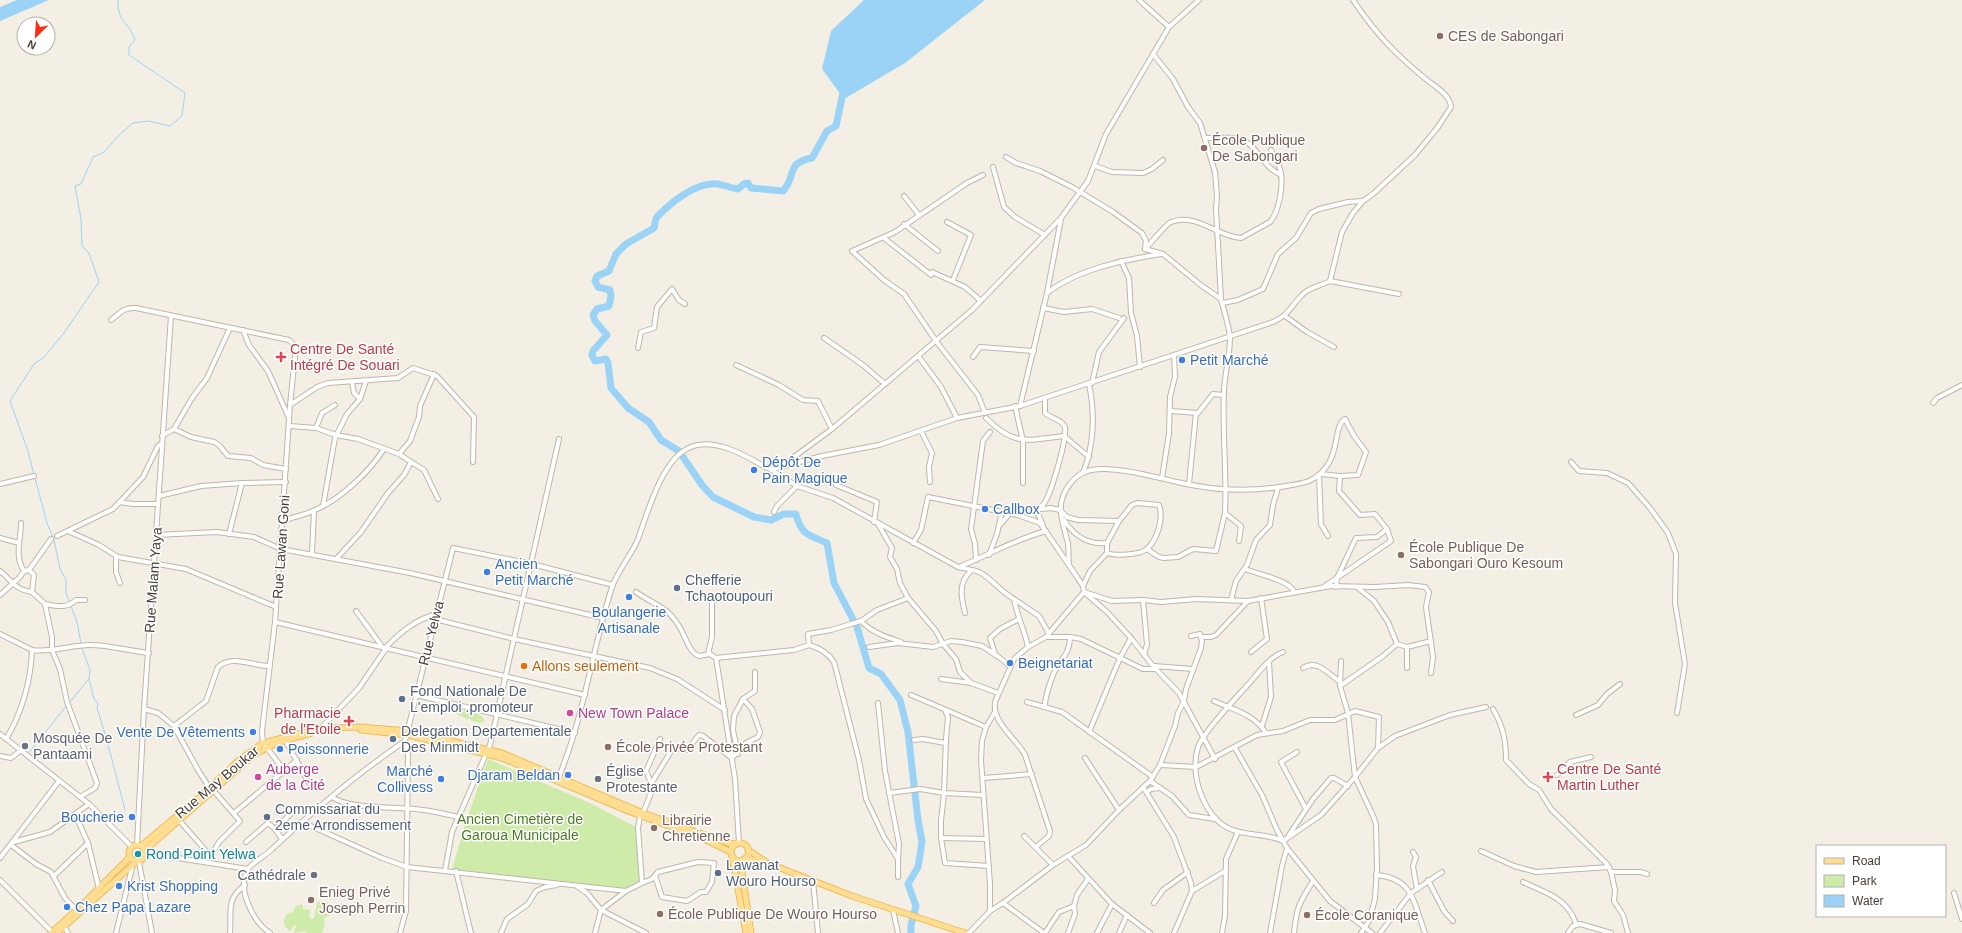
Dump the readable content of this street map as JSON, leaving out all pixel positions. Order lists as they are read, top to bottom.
{
  "streets": {
    "main road": ["Rue May Boukar"],
    "street": ["Rue Lawan Goni", "Rue Malam Yaya", "Rue Yelwa"]
  },
  "crossings": [
    ["Rue Lawan Goni", "Rue May Boukar"],
    ["Rue Malam Yaya", "Rue May Boukar"],
    ["Rue Yelwa", "Rue May Boukar"]
  ],
  "parks": ["Ancien Cimetière de Garoua Municipale"],
  "places": {
    "other": [
      "CES de Sabongari",
      "École Publique De Sabongari",
      "Petit Marché",
      "Dépôt De Pain Magique",
      "Callbox",
      "École Publique De Sabongari Ouro Kesoum",
      "Ancien Petit Marché",
      "Chefferie Tchaotoupouri",
      "Boulangerie Artisanale",
      "Beignetariat",
      "Allons seulement",
      "Fond Nationale De L'emploi .promoteur",
      "New Town Palace",
      "Vente De Vêtements",
      "Delegation Departementale Des Minmidt",
      "Mosquée De Pantaami",
      "École Privée Protestant",
      "Poissonnerie",
      "Djaram Beldan",
      "Auberge de la Cité",
      "Marché Collivess",
      "Église Protestante",
      "Boucherie",
      "Commissariat du 2eme Arrondissement",
      "Librairie Chretienne",
      "Rond Point Yelwa",
      "Lawanat Wouro Hourso",
      "Cathédrale",
      "Krist Shopping",
      "Enieg Privé Joseph Perrin",
      "Chez Papa Lazare",
      "École Publique De Wouro Hourso",
      "École Coranique"
    ],
    "health": ["Centre De Santé Intégré De Souari", "Pharmacie de l'Etoile", "Centre De Santé Martin Luther"]
  },
  "legend": ["Road", "Park", "Water"],
  "north": "bottom left"
}
